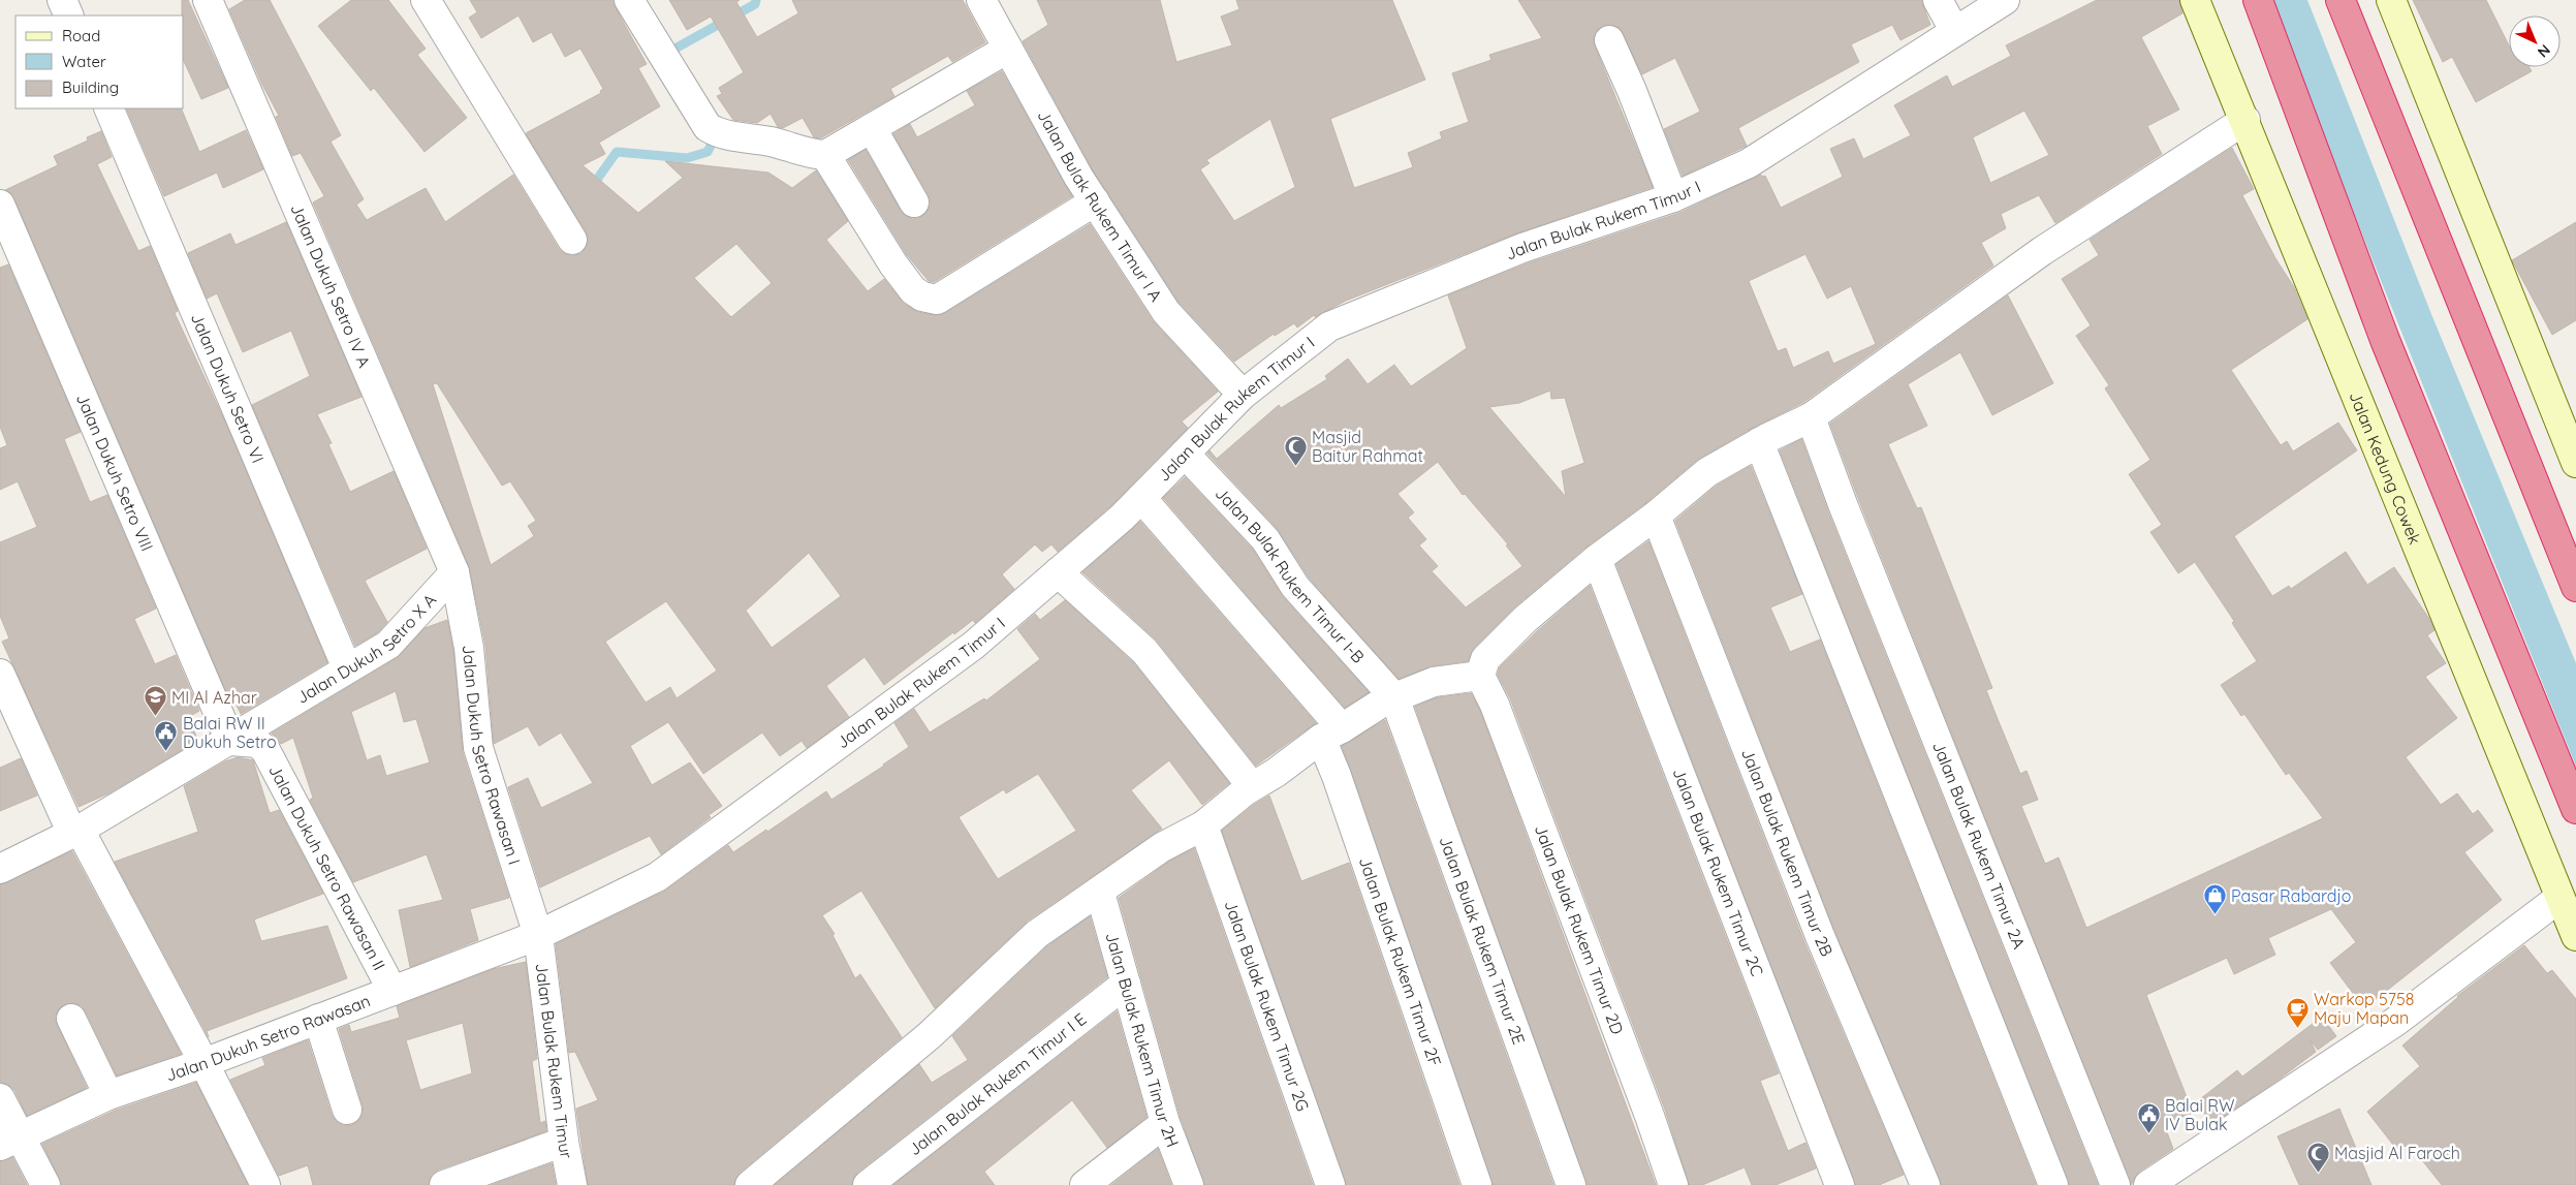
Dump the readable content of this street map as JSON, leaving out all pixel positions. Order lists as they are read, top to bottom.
{
  "streets": {
    "main road": ["Jalan Kedung Cowek"],
    "street": [
      "Jalan Bulak Rukem Timur I A",
      "Jalan Bulak Rukem Timur I",
      "Jalan Dukuh Setro IV A",
      "Jalan Dukuh Setro VI",
      "Jalan Dukuh Setro VIII",
      "Jalan Bulak Rukem Timur I-B",
      "Jalan Dukuh Setro X A",
      "Jalan Dukuh Setro Rawasan I",
      "Jalan Bulak Rukem Timur 2A",
      "Jalan Bulak Rukem Timur 2B",
      "Jalan Dukuh Setro Rawasan II",
      "Jalan Bulak Rukem Timur 2C",
      "Jalan Bulak Rukem Timur 2D",
      "Jalan Bulak Rukem Timur 2E",
      "Jalan Bulak Rukem Timur 2F",
      "Jalan Bulak Rukem Timur 2G",
      "Jalan Dukuh Setro Rawasan",
      "Jalan Bulak Rukem Timur 2H",
      "Jalan Bulak Rukem Timur",
      "Jalan Bulak Rukem Timur I E"
    ]
  },
  "crossings": [
    ["Jalan Bulak Rukem Timur I A", "Jalan Bulak Rukem Timur I"],
    ["Jalan Bulak Rukem Timur I", "Jalan Bulak Rukem Timur I-B"],
    ["Jalan Bulak Rukem Timur I", "Jalan Dukuh Setro Rawasan I"],
    ["Jalan Bulak Rukem Timur I", "Jalan Bulak Rukem Timur 2F"],
    ["Jalan Bulak Rukem Timur I", "Jalan Dukuh Setro Rawasan"],
    ["Jalan Bulak Rukem Timur I", "Jalan Bulak Rukem Timur"],
    ["Jalan Dukuh Setro IV A", "Jalan Dukuh Setro X A"],
    ["Jalan Dukuh Setro IV A", "Jalan Dukuh Setro Rawasan I"],
    ["Jalan Dukuh Setro VI", "Jalan Dukuh Setro X A"],
    ["Jalan Dukuh Setro VIII", "Jalan Dukuh Setro X A"],
    ["Jalan Dukuh Setro VIII", "Jalan Dukuh Setro Rawasan II"],
    ["Jalan Bulak Rukem Timur I-B", "Jalan Bulak Rukem Timur 2E"],
    ["Jalan Dukuh Setro X A", "Jalan Dukuh Setro Rawasan I"],
    ["Jalan Dukuh Setro X A", "Jalan Dukuh Setro Rawasan II"],
    ["Jalan Dukuh Setro Rawasan I", "Jalan Dukuh Setro Rawasan"],
    ["Jalan Dukuh Setro Rawasan I", "Jalan Bulak Rukem Timur"],
    ["Jalan Dukuh Setro Rawasan II", "Jalan Dukuh Setro Rawasan"],
    ["Jalan Dukuh Setro Rawasan", "Jalan Bulak Rukem Timur"],
    ["Jalan Bulak Rukem Timur 2H", "Jalan Bulak Rukem Timur I E"]
  ],
  "places": {
    "mosque": ["Masjid Baitur Rahmat", "Masjid Al Faroch"],
    "school or university": ["MI Al Azhar"],
    "public building": ["Balai RW II Dukuh Setro", "Balai RW IV Bulak"],
    "shop": ["Pasar Rabardjo"],
    "cafe": ["Warkop 5758 Maju Mapan"]
  },
  "legend": ["Road", "Water", "Building"],
  "north": "bottom right"
}
